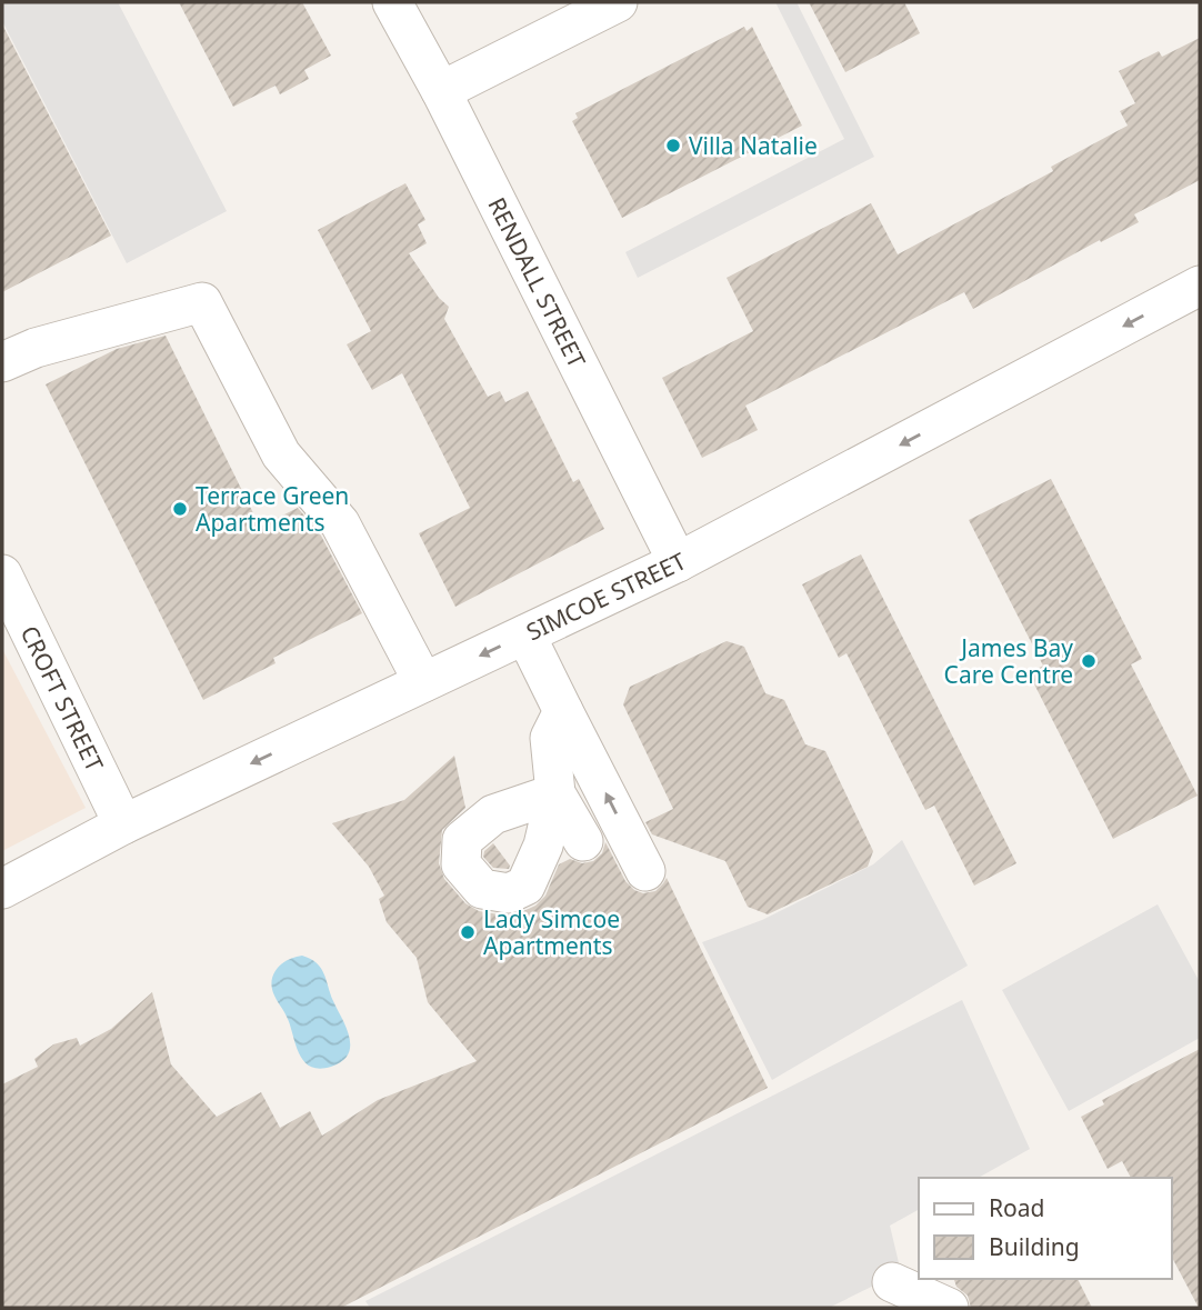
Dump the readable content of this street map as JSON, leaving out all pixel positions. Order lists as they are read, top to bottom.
{
  "streets": {
    "street": ["RENDALL STREET", "SIMCOE STREET", "CROFT STREET"]
  },
  "crossings": [
    ["RENDALL STREET", "SIMCOE STREET"],
    ["SIMCOE STREET", "CROFT STREET"]
  ],
  "one_way": ["SIMCOE STREET"],
  "places": [
    "Villa Natalie",
    "Terrace Green Apartments",
    "James Bay Care Centre",
    "Lady Simcoe Apartments"
  ],
  "legend": ["Road", "Building"]
}
